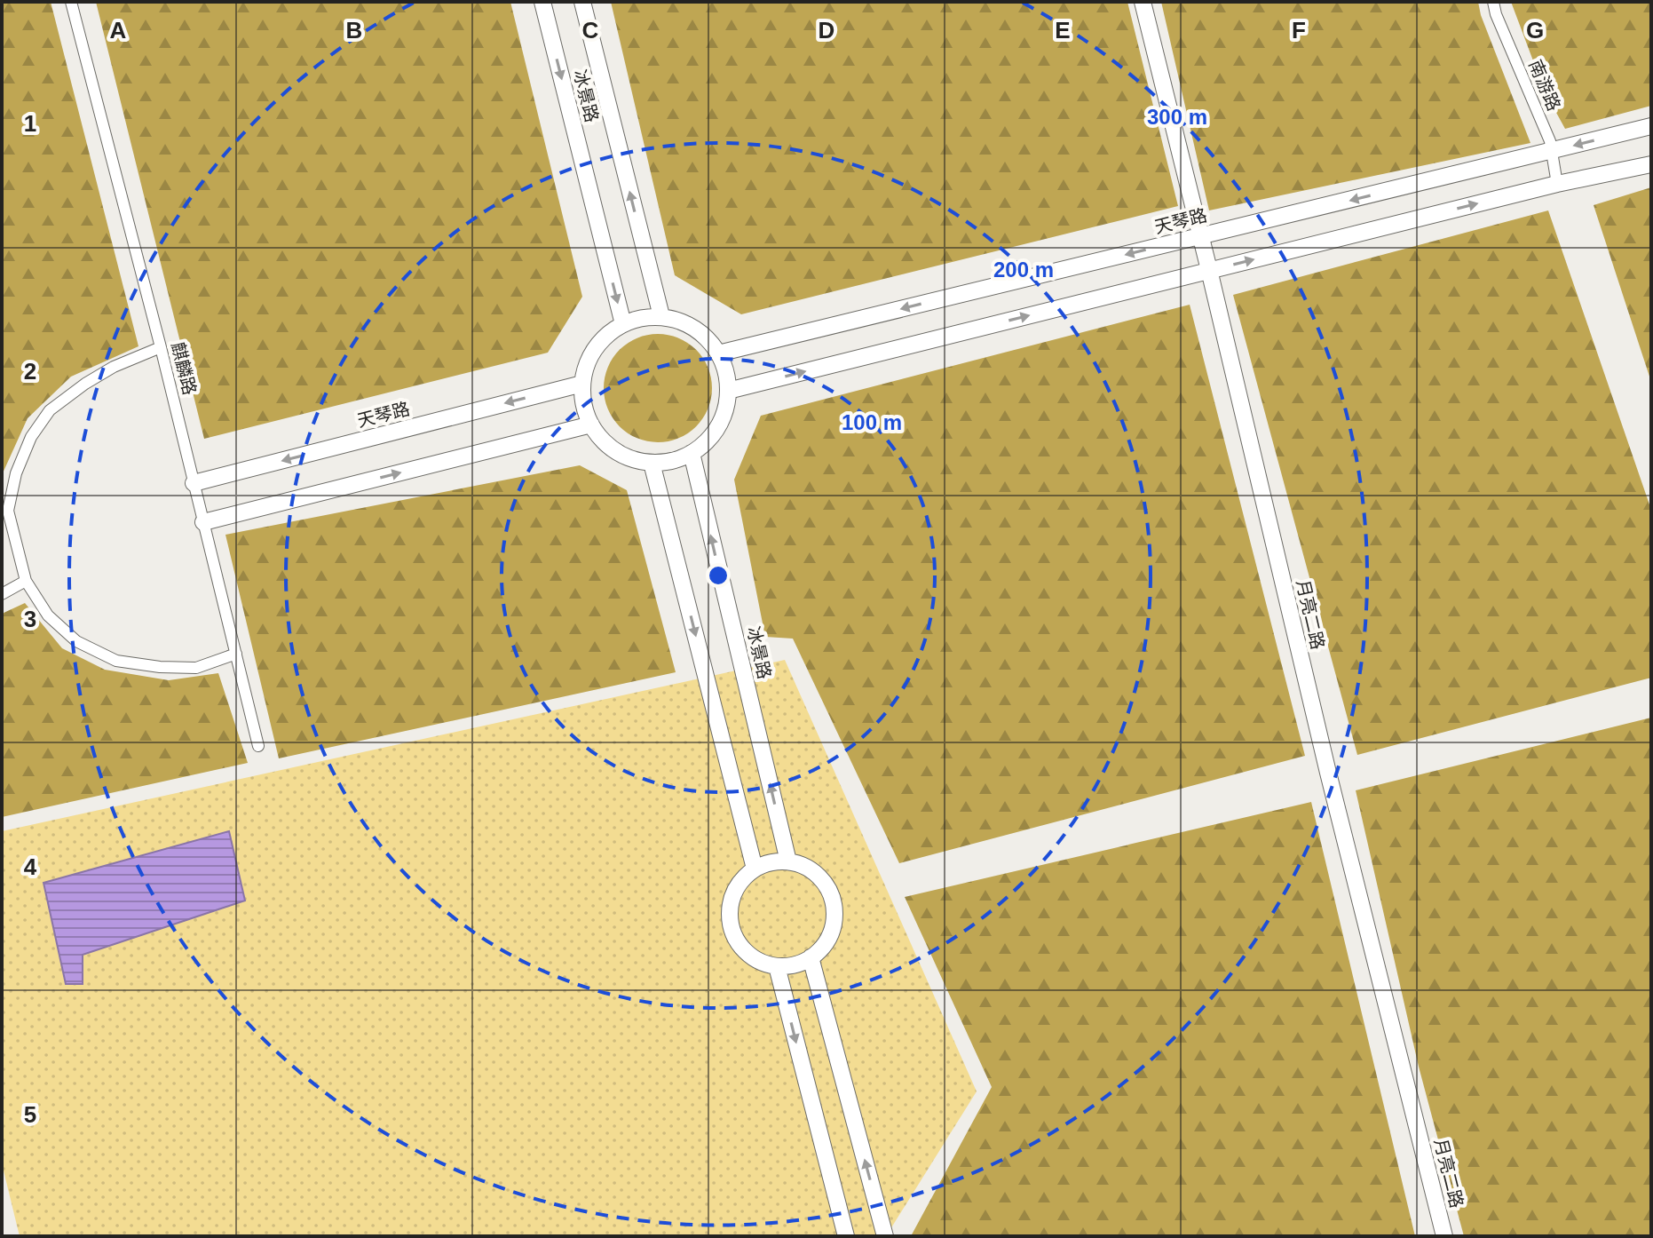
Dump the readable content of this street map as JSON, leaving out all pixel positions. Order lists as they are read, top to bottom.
{
  "streets": {
    "main road": ["冰景路", "天琴路", "月亮二路"],
    "street": ["南游路", "麒麟路"]
  },
  "crossings": [
    ["南游路", "天琴路"],
    ["冰景路", "天琴路"],
    ["天琴路", "麒麟路"],
    ["天琴路", "月亮二路"]
  ],
  "grid": {
    "columns": [
      "A",
      "B",
      "C",
      "D",
      "E",
      "F",
      "G"
    ],
    "rows": [
      "1",
      "2",
      "3",
      "4",
      "5"
    ]
  },
  "rings": ["300 m", "200 m", "100 m"]
}
